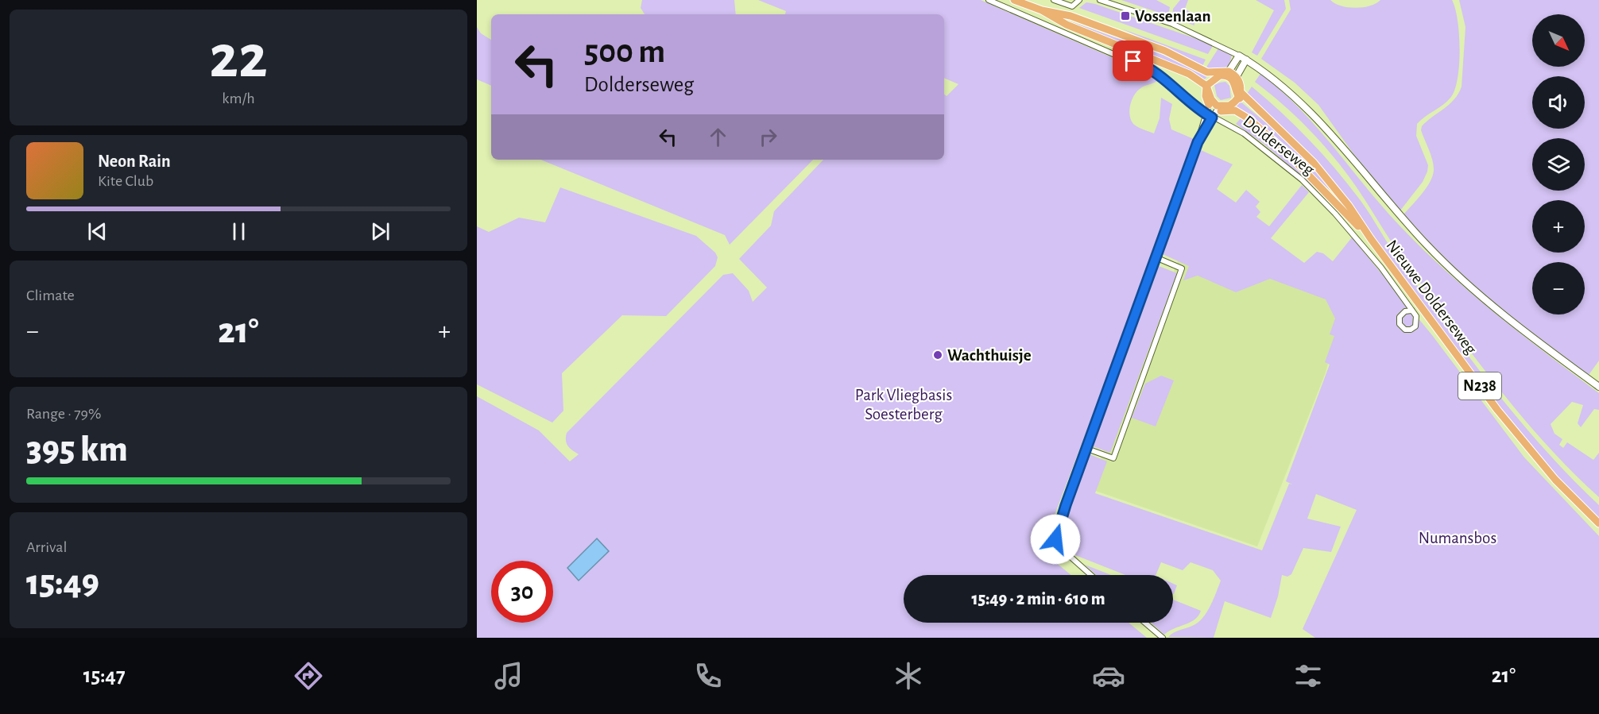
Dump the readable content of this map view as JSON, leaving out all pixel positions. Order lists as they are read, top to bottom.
{
  "streets": {
    "main road": ["Nieuwe Dolderseweg", "N238"],
    "street": ["Dolderseweg"]
  },
  "crossings": [
    ["Nieuwe Dolderseweg", "N238"]
  ],
  "parks": ["Park Vliegbasis Soesterberg", "Numansbos"],
  "places": {
    "transit": ["Vossenlaan"],
    "other": ["Wachthuisje"]
  },
  "north": "bottom right",
  "page": {
    "tile": [
      ["22", "km/h"],
      "Climate",
      ["Range · 79%", "395 km"],
      ["Arrival", "15:49"]
    ],
    "map_buttons": ["+", "−"],
    "turn": ["500 m", "Dolderseweg"],
    "song": ["Neon Rain", "Kite Club"],
    "heat": ["−", "21°", "+"],
    "limit": "30",
    "trip": "15:49 · 2 min · 610 m",
    "tabs": ["15:47", "21°"]
  }
}
